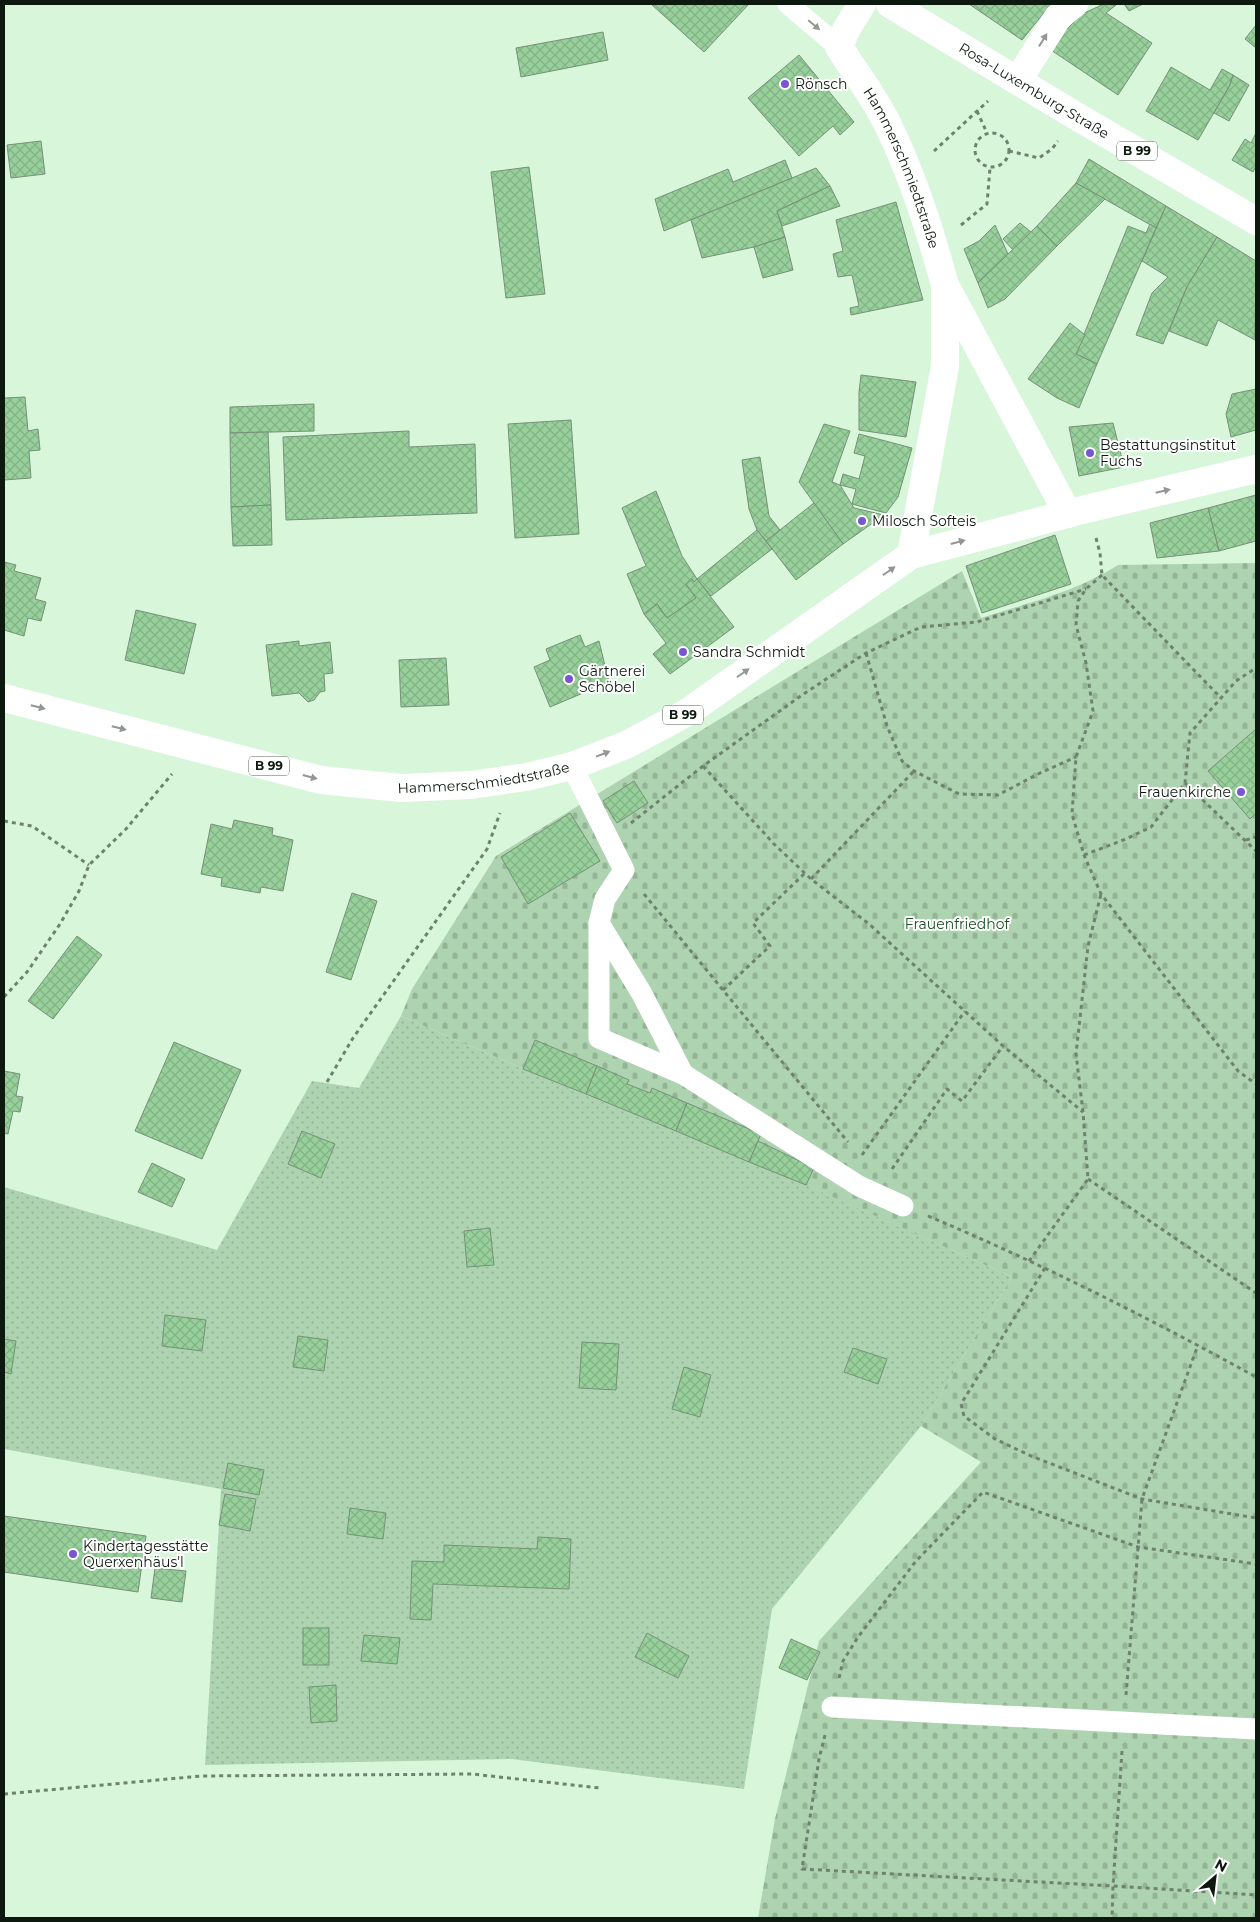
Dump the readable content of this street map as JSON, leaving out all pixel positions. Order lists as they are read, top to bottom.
{
  "streets": {
    "main road": ["Rosa-Luxemburg-Straße", "B 99", "Hammerschmiedtstraße"]
  },
  "one_way": ["Hammerschmiedtstraße"],
  "parks": ["Frauenfriedhof"],
  "places": [
    "Rönsch",
    "Bestattungsinstitut Fuchs",
    "Milosch Softeis",
    "Sandra Schmidt",
    "Gärtnerei Schöbel",
    "Frauenkirche",
    "Kindertagesstätte Querxenhäus'l"
  ],
  "north": "top right"
}
